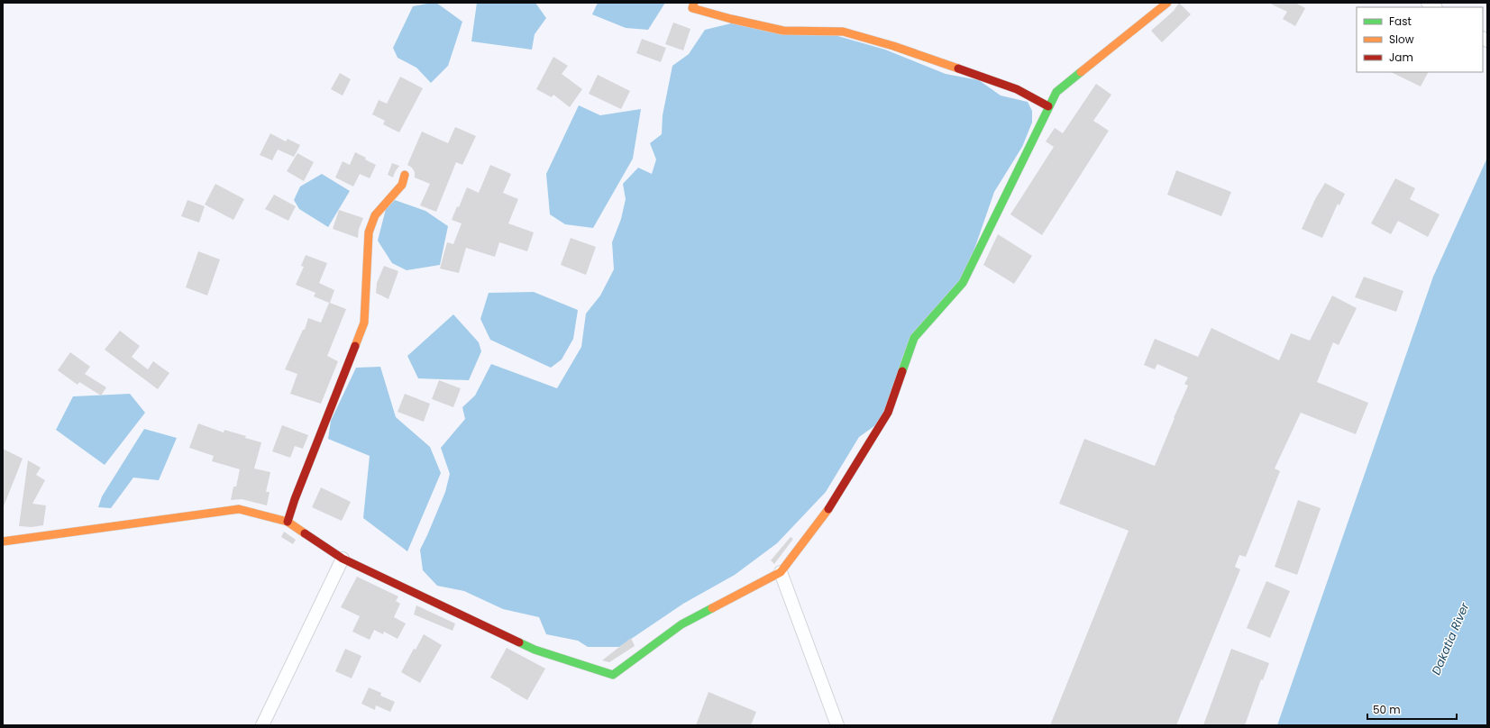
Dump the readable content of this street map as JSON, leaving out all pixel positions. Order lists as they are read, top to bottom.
{
  "water": ["Dakatia River"],
  "legend": ["Fast", "Slow", "Jam"],
  "scale_bar": "50 m"
}
